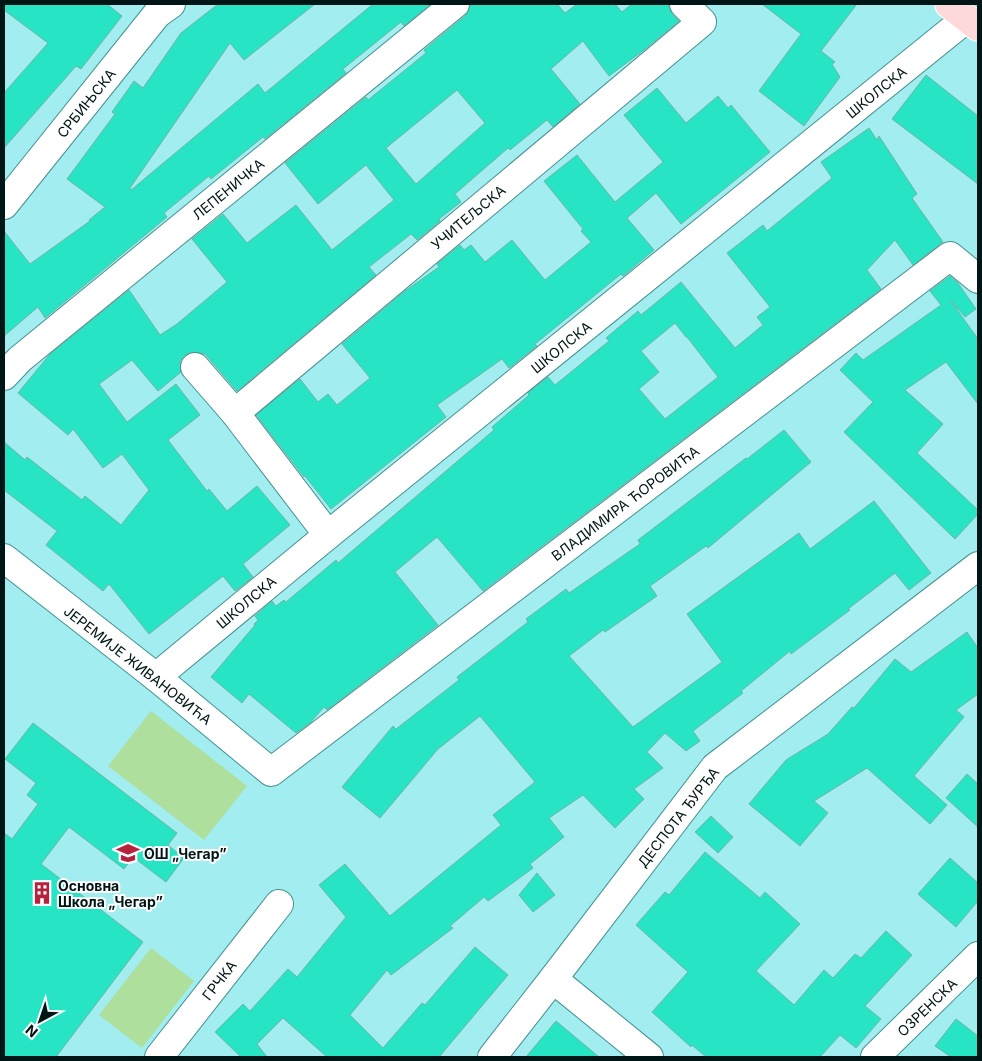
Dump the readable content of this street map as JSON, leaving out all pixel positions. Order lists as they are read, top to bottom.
{
  "streets": {
    "street": [
      "ШКОЛСКА",
      "СРБИЊСКА",
      "ЛЕПЕНИЧКА",
      "УЧИТЕЉСКА",
      "ВЛАДИМИРА ЋОРОВИЋА",
      "ЈЕРЕМИЈЕ ЖИВАНОВИЋА",
      "ДЕСПОТА ЂУРЂА",
      "ГРЧКА",
      "ОЗРЕНСКА"
    ]
  },
  "crossings": [
    ["ШКОЛСКА", "ЈЕРЕМИЈЕ ЖИВАНОВИЋА"],
    ["ВЛАДИМИРА ЋОРОВИЋА", "ЈЕРЕМИЈЕ ЖИВАНОВИЋА"]
  ],
  "places": {
    "school or university": ["ОШ „Чегар”"],
    "building": ["Основна Школа „Чегар”"]
  },
  "north": "bottom left"
}
